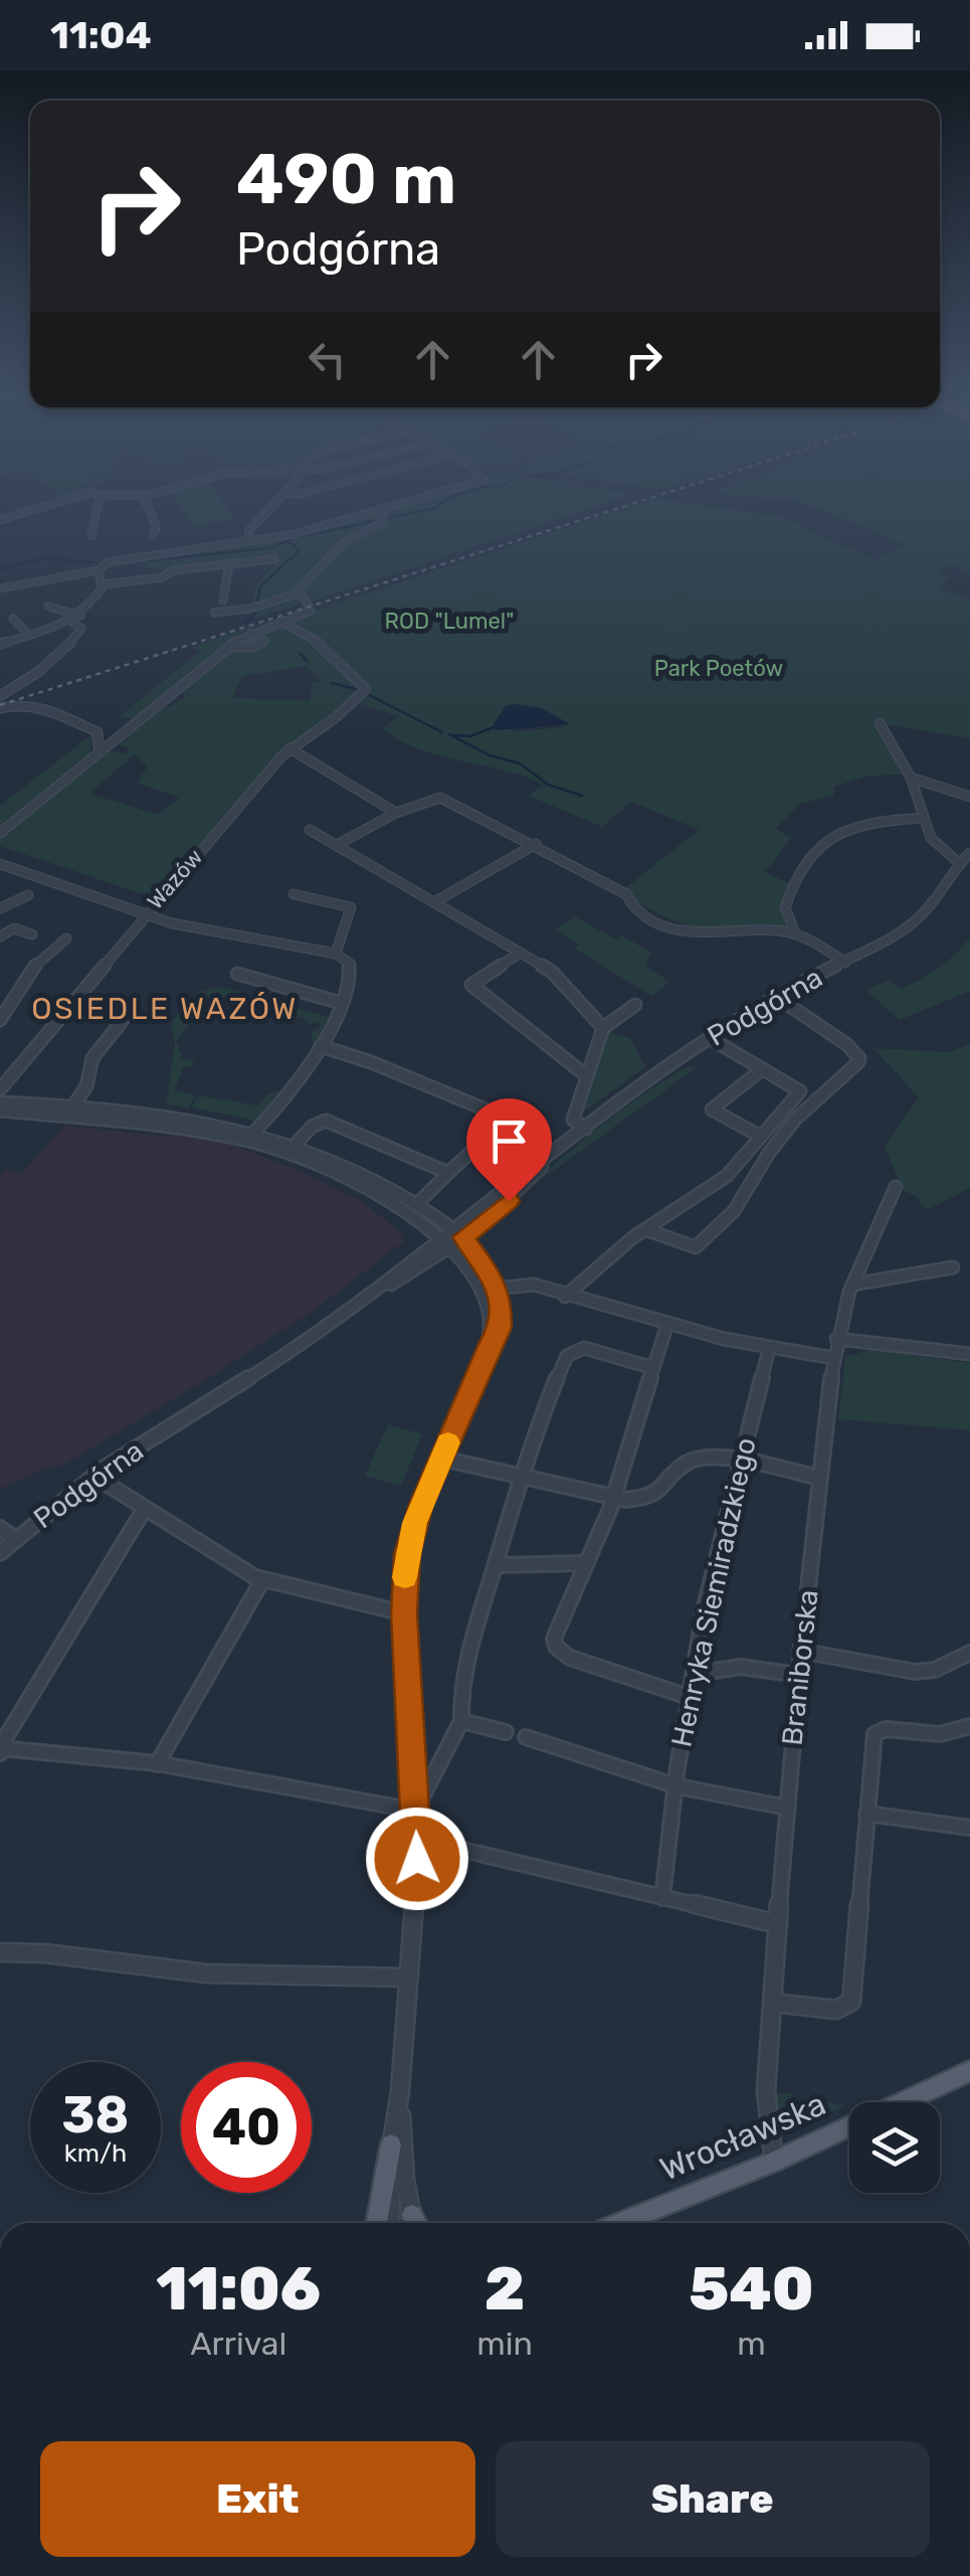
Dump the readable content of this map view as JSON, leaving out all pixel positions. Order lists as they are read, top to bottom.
{
  "streets": {
    "main road": ["Wrocławska"],
    "street": [
      "Wazów",
      "Podgórna",
      "Henryka Siemiradzkiego",
      "Braniborska"
    ]
  },
  "crossings": [
    ["Braniborska", "Wrocławska"]
  ],
  "districts": ["OSIEDLE WAZÓW"],
  "parks": ["ROD \"Lumel\"", "Park Poetów"],
  "page": {
    "status": "11:04",
    "turn": ["490 m", "Podgórna"],
    "speed": "38 km/h",
    "limit": "40",
    "eta": [
      "11:06",
      "Arrival",
      "2",
      "min",
      "540",
      "m"
    ],
    "buttons": ["Exit", "Share"]
  }
}
